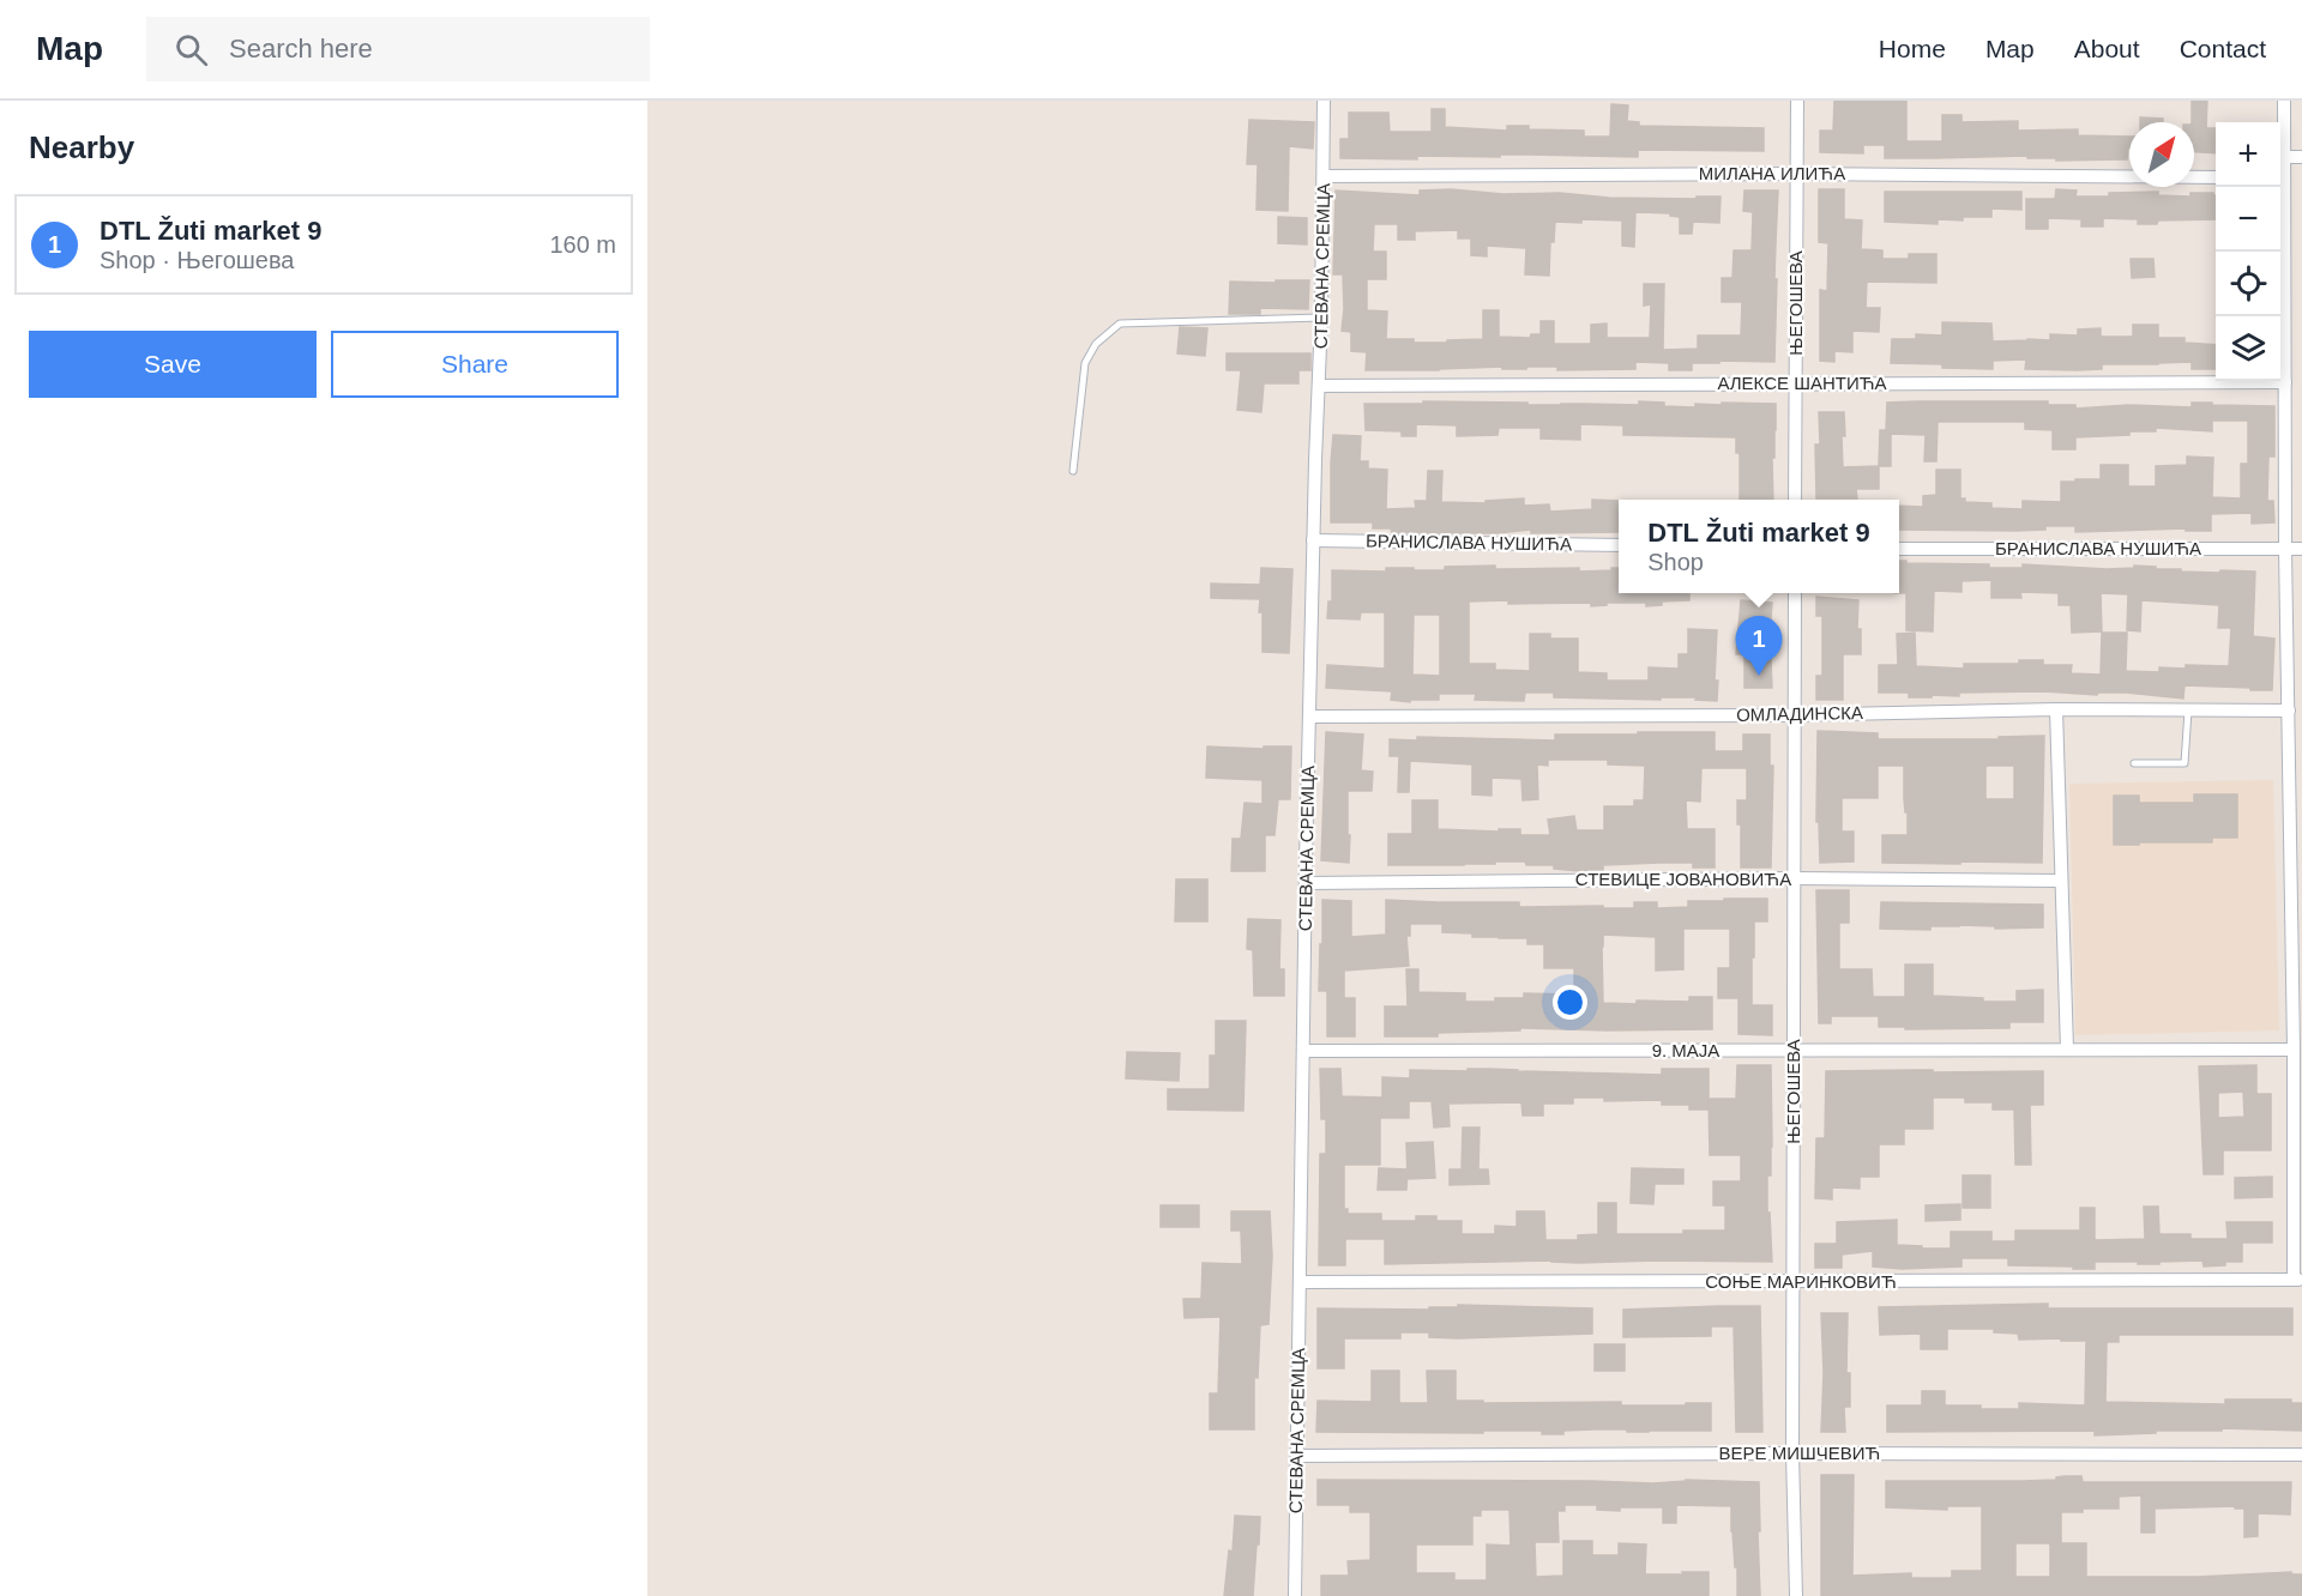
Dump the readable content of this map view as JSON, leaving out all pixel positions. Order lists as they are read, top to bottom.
{
  "streets": {
    "street": [
      "МИЛАНА ИЛИЋА",
      "СТЕВАНА СРЕМЦА",
      "ЊЕГОШЕВА",
      "АЛЕКСЕ ШАНТИЋА",
      "БРАНИСЛАВА НУШИЋА",
      "ОМЛАДИНСКА",
      "СТЕВИЦЕ ЈОВАНОВИЋА",
      "9. МАЈА",
      "СОЊЕ МАРИНКОВИЋ",
      "ВЕРЕ МИШЧЕВИЋ"
    ]
  },
  "crossings": [
    ["МИЛАНА ИЛИЋА", "СТЕВАНА СРЕМЦА"],
    ["МИЛАНА ИЛИЋА", "ЊЕГОШЕВА"],
    ["СТЕВАНА СРЕМЦА", "АЛЕКСЕ ШАНТИЋА"],
    ["СТЕВАНА СРЕМЦА", "БРАНИСЛАВА НУШИЋА"],
    ["СТЕВАНА СРЕМЦА", "ОМЛАДИНСКА"],
    ["СТЕВАНА СРЕМЦА", "СТЕВИЦЕ ЈОВАНОВИЋА"],
    ["СТЕВАНА СРЕМЦА", "9. МАЈА"],
    ["СТЕВАНА СРЕМЦА", "СОЊЕ МАРИНКОВИЋ"],
    ["СТЕВАНА СРЕМЦА", "ВЕРЕ МИШЧЕВИЋ"],
    ["ЊЕГОШЕВА", "АЛЕКСЕ ШАНТИЋА"],
    ["ЊЕГОШЕВА", "ОМЛАДИНСКА"],
    ["ЊЕГОШЕВА", "СТЕВИЦЕ ЈОВАНОВИЋА"],
    ["ЊЕГОШЕВА", "9. МАЈА"],
    ["ЊЕГОШЕВА", "СОЊЕ МАРИНКОВИЋ"],
    ["ЊЕГОШЕВА", "ВЕРЕ МИШЧЕВИЋ"]
  ],
  "north": "top right",
  "page": {
    "header": "Map",
    "search": "Search here",
    "nav": [
      "Home",
      "Map",
      "About",
      "Contact"
    ],
    "heading": "Nearby",
    "map_buttons": ["+", "−"],
    "list": [
      {
        "mark": "1",
        "name": "DTL Žuti market 9",
        "note": "Shop · Његошева",
        "value": "160 m"
      }
    ],
    "buttons": ["Save", "Share"],
    "popup": ["DTL Žuti market 9", "Shop"],
    "pins": "1"
  }
}
